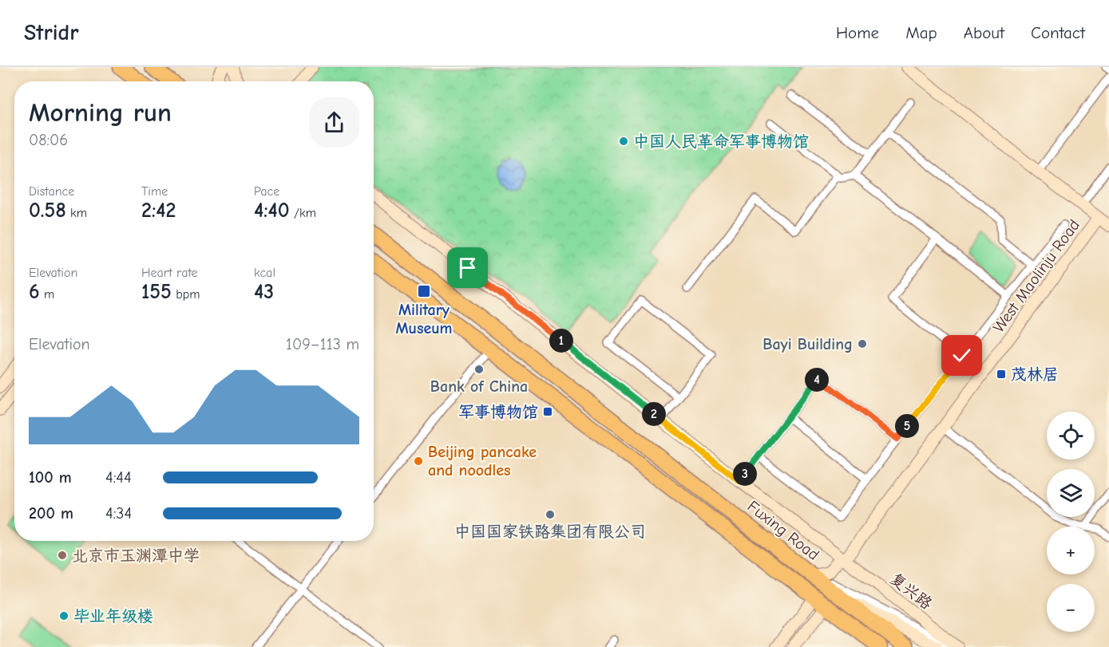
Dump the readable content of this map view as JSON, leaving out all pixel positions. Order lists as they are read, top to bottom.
{
  "streets": {
    "highway": ["Fuxing Road"],
    "street": ["West Maolinju Road", "复兴路"]
  },
  "crossings": [
    ["West Maolinju Road", "Fuxing Road"],
    ["West Maolinju Road", "复兴路"],
    ["Fuxing Road", "复兴路"]
  ],
  "places": {
    "other": [
      "中国人民革命军事博物馆",
      "Bayi Building",
      "Bank of China",
      "Beijing pancake and noodles",
      "中国国家铁路集团有限公司",
      "北京市玉渊潭中学",
      "毕业年级楼"
    ],
    "transit": ["Military Museum", "茂林居", "军事博物馆"]
  },
  "page": {
    "header": "Stridr",
    "nav": [
      "Home",
      "Map",
      "About",
      "Contact"
    ],
    "heading": ["Morning run", "08:06"],
    "stats": [
      ["Distance", "0.58 km"],
      ["Time", "2:42"],
      ["Pace", "4:40 /km"],
      ["Elevation", "6 m"],
      ["Heart rate", "155 bpm"],
      ["kcal", "43"]
    ],
    "chart": ["Elevation", "109–113 m"],
    "pins": [
      "1",
      "4",
      "2",
      "5",
      "3"
    ],
    "map_buttons": ["+", "−"],
    "list": [
      {
        "name": "100 m",
        "note": "4:44"
      },
      {
        "name": "200 m",
        "note": "4:34"
      }
    ]
  }
}
